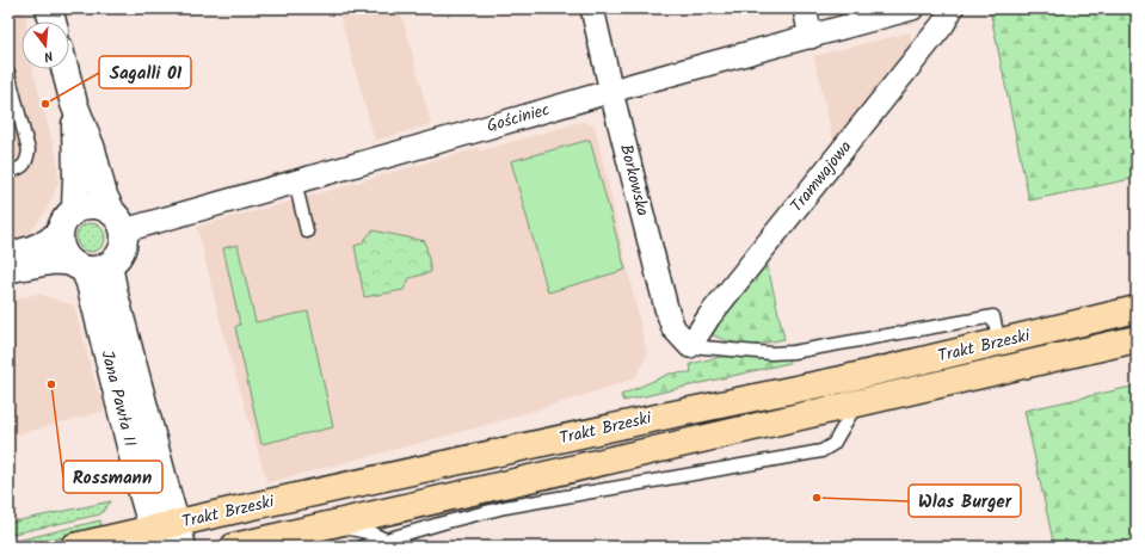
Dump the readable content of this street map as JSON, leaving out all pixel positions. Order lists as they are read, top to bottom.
{
  "streets": {
    "main road": ["Trakt Brzeski"],
    "street": [
      "Gościniec",
      "Tramwajowa",
      "Borkowska",
      "Jana Pawła II"
    ]
  },
  "crossings": [
    ["Gościniec", "Borkowska"],
    ["Gościniec", "Jana Pawła II"],
    ["Tramwajowa", "Borkowska"],
    ["Trakt Brzeski", "Jana Pawła II"]
  ],
  "places": ["Sagalli 01", "Rossmann", "Wlas Burger"],
  "north": "bottom"
}
